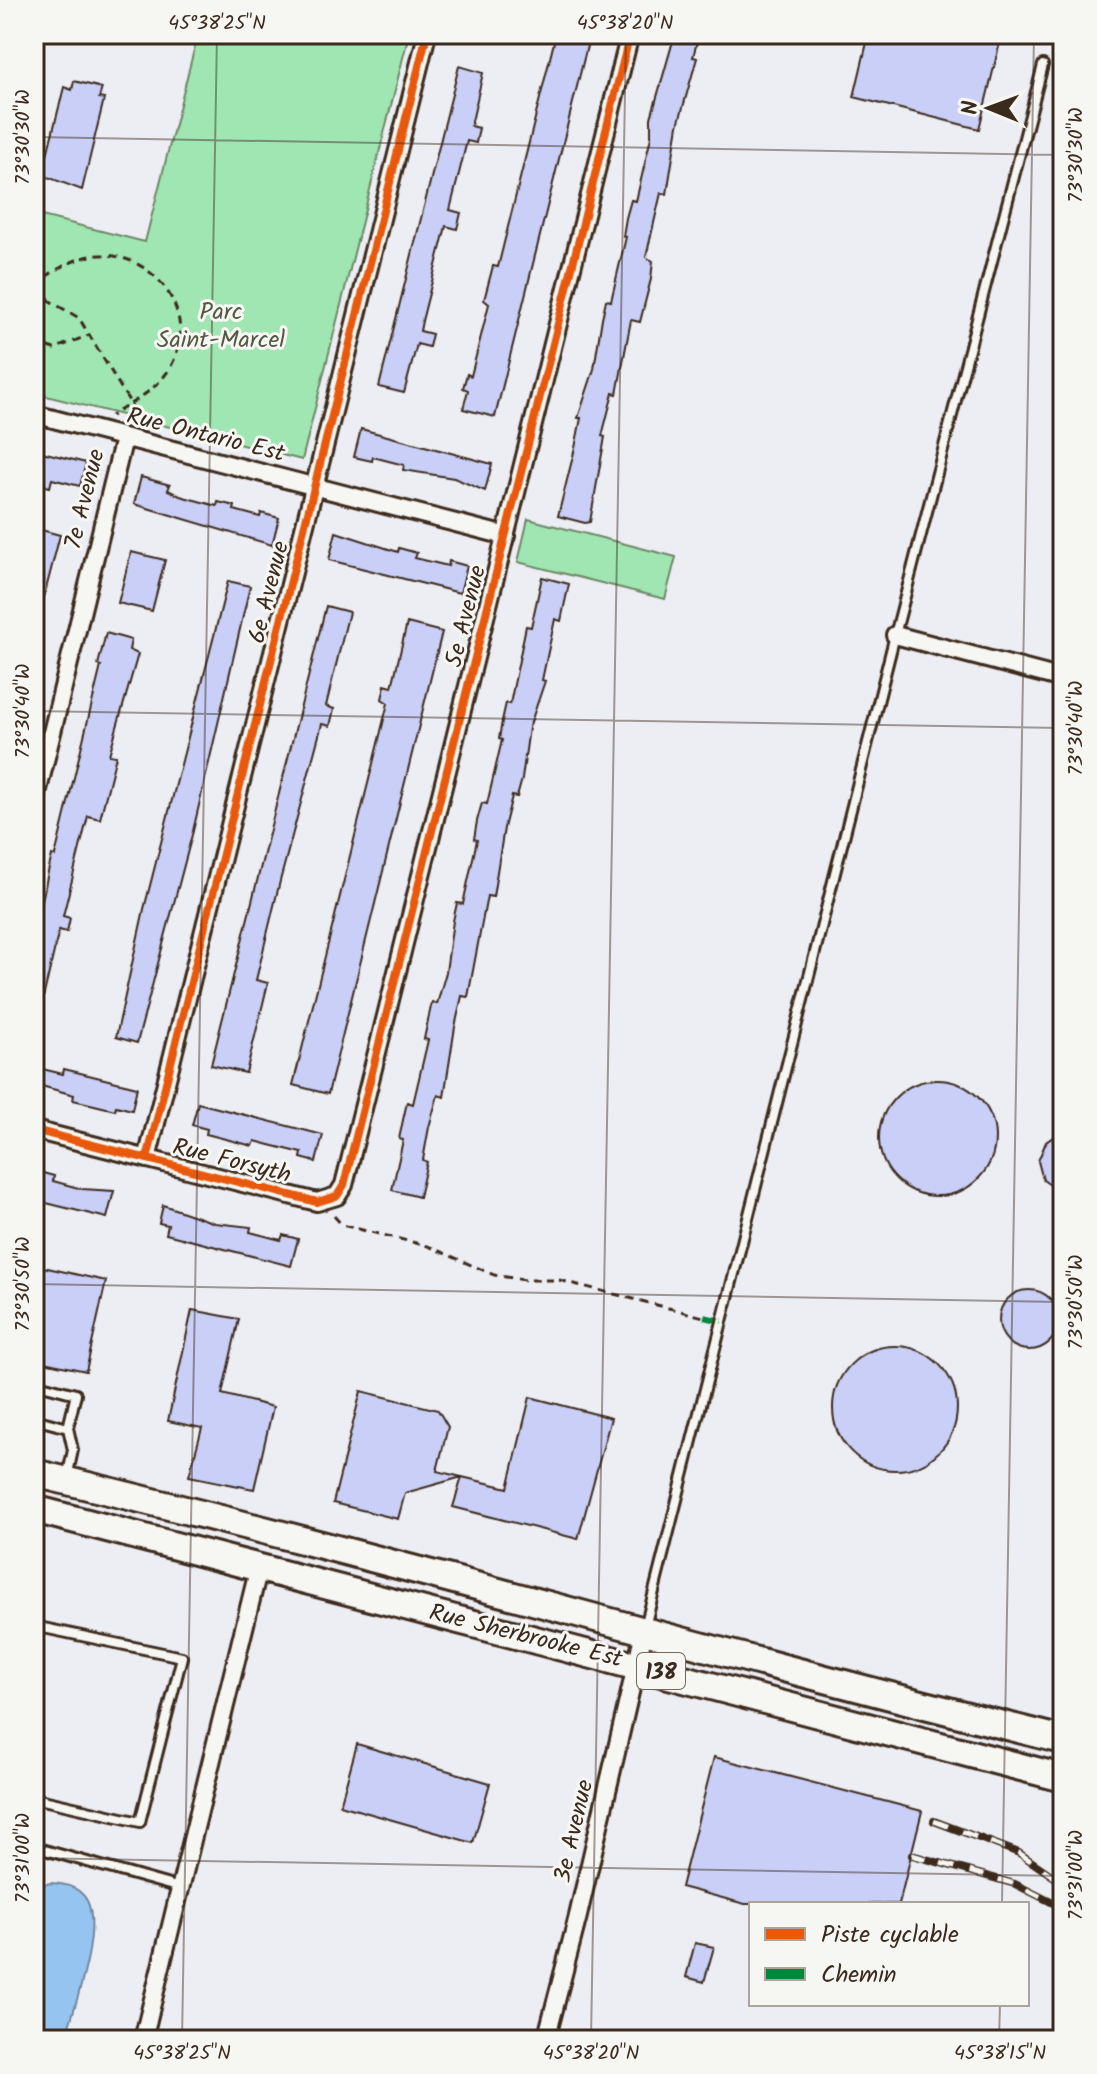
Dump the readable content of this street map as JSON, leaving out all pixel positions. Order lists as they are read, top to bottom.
{
  "streets": {
    "main road": ["Rue Sherbrooke Est", "138"],
    "street": [
      "Rue Ontario Est",
      "7e Avenue",
      "6e Avenue",
      "5e Avenue",
      "Rue Forsyth",
      "3e Avenue"
    ]
  },
  "crossings": [
    ["Rue Ontario Est", "7e Avenue"],
    ["Rue Ontario Est", "6e Avenue"],
    ["Rue Ontario Est", "5e Avenue"],
    ["6e Avenue", "Rue Forsyth"],
    ["5e Avenue", "Rue Forsyth"],
    ["Rue Sherbrooke Est", "3e Avenue"]
  ],
  "parks": ["Parc Saint-Marcel"],
  "legend": ["Piste cyclable", "Chemin"],
  "north": "left",
  "coordinates": [
    "45°38'25\"N",
    "45°38'20\"N",
    "73°30'30\"W",
    "73°30'40\"W",
    "73°30'50\"W",
    "73°31'00\"W",
    "45°38'15\"N"
  ]
}
